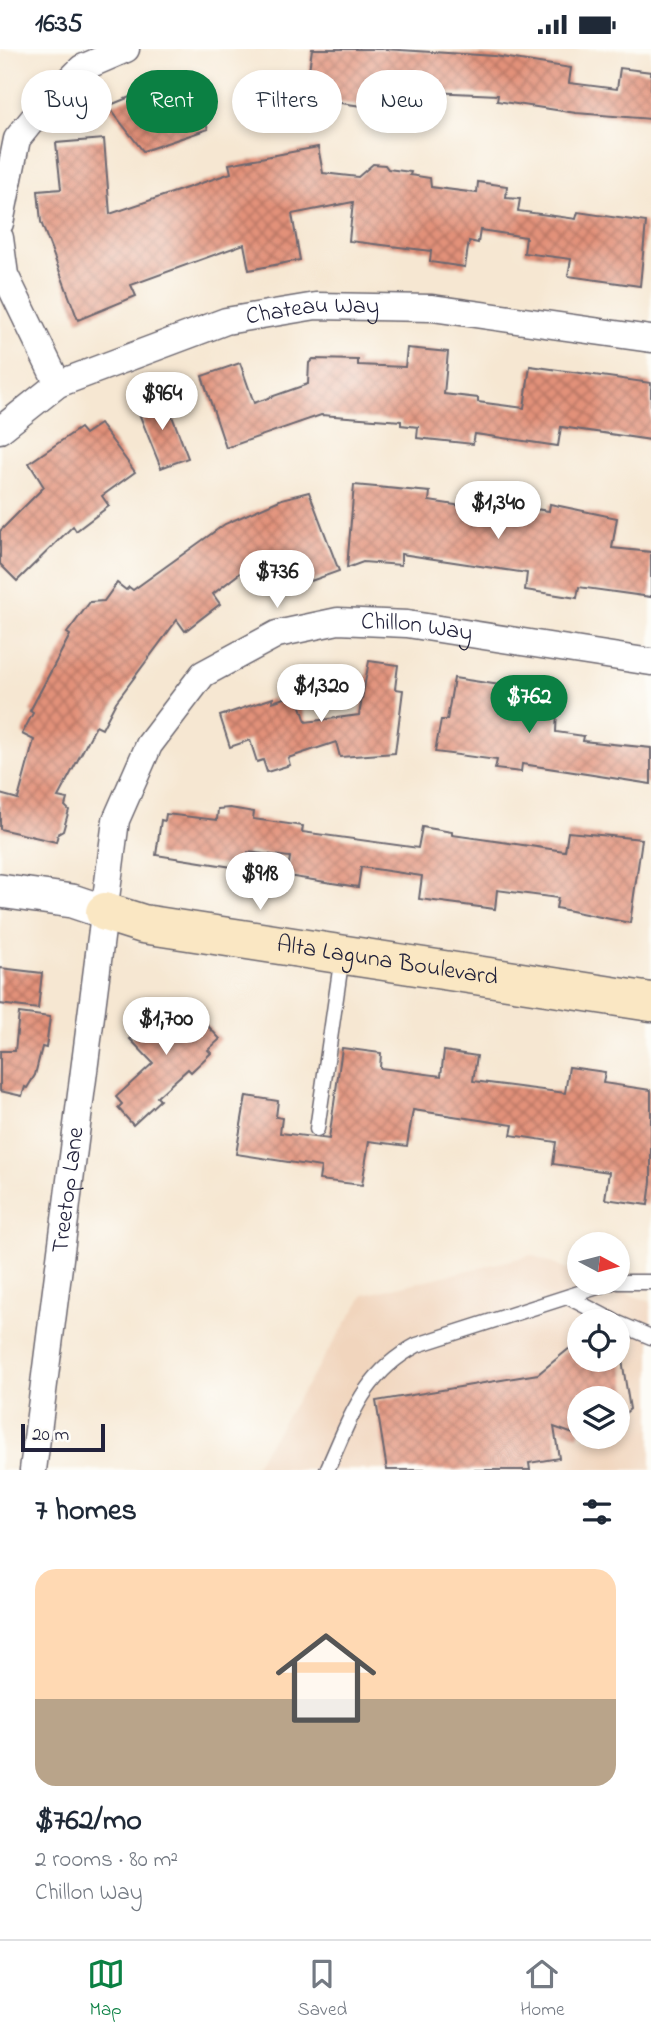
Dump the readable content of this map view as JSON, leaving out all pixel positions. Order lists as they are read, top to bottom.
{
  "streets": {
    "main road": ["Alta Laguna Boulevard"],
    "street": ["Chateau Way", "Chillon Way", "Treetop Lane"]
  },
  "crossings": [
    ["Chillon Way", "Alta Laguna Boulevard"],
    ["Chillon Way", "Treetop Lane"],
    ["Alta Laguna Boulevard", "Treetop Lane"]
  ],
  "scale_bar": "20 m",
  "north": "right",
  "page": {
    "status": "16:35",
    "chip": [
      "Buy",
      "Rent",
      "Filters",
      "New"
    ],
    "price": [
      "$964",
      "$1,340",
      "$736",
      "$1,320",
      "$762",
      "$918",
      "$1,700"
    ],
    "scale": "20 m",
    "heading": "7 homes",
    "list": [
      {
        "name": "$762/mo",
        "note": "2 rooms · 80 m² · Chillon Way"
      }
    ],
    "tabs": ["Map", "Saved", "Home"]
  }
}
